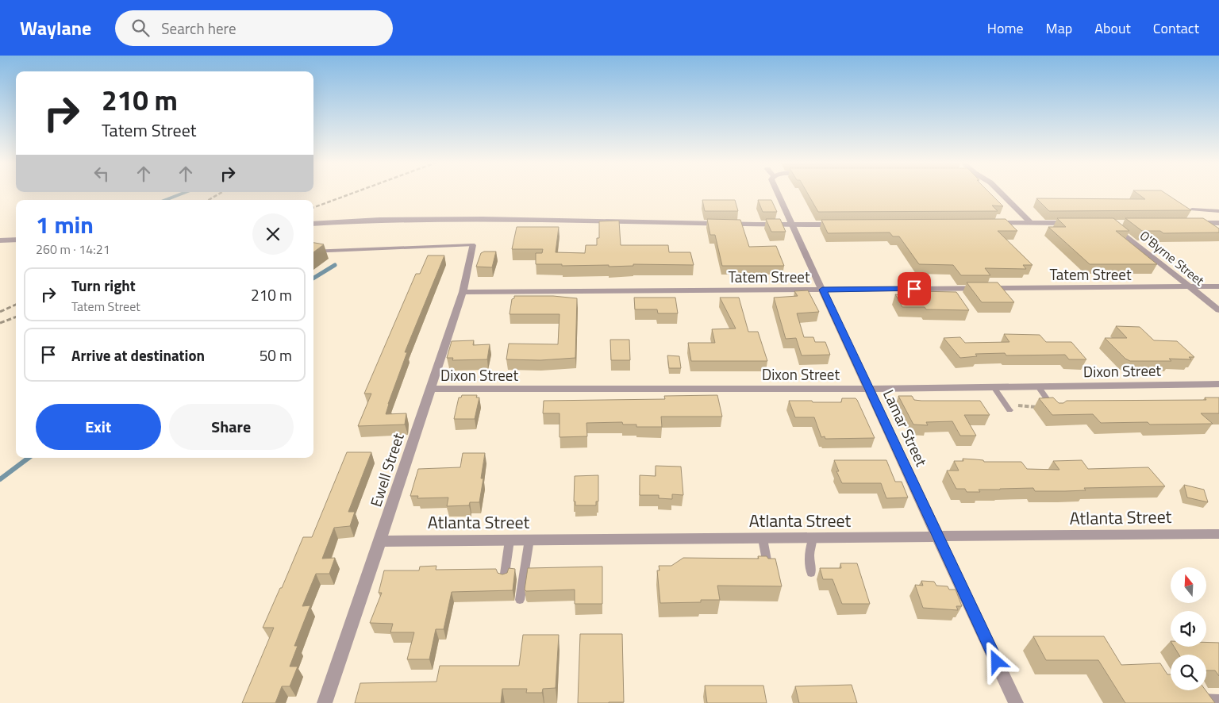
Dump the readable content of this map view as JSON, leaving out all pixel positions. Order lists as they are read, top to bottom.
{
  "streets": {
    "street": [
      "O'Byrne Street",
      "Tatem Street",
      "Dixon Street",
      "Lamar Street",
      "Ewell Street",
      "Atlanta Street"
    ]
  },
  "crossings": [
    ["O'Byrne Street", "Tatem Street"],
    ["Tatem Street", "Lamar Street"],
    ["Tatem Street", "Ewell Street"],
    ["Dixon Street", "Lamar Street"],
    ["Dixon Street", "Ewell Street"],
    ["Lamar Street", "Atlanta Street"],
    ["Ewell Street", "Atlanta Street"]
  ],
  "north": "top",
  "page": {
    "header": "Waylane",
    "search": "Search here",
    "nav": [
      "Home",
      "Map",
      "About",
      "Contact"
    ],
    "turn": ["210 m", "Tatem Street"],
    "heading": ["1 min", "260 m · 14:21"],
    "list": [
      {
        "name": "Turn right",
        "note": "Tatem Street",
        "value": "210 m"
      },
      {
        "name": "Arrive at destination",
        "value": "50 m"
      }
    ],
    "buttons": ["Exit", "Share"]
  }
}
